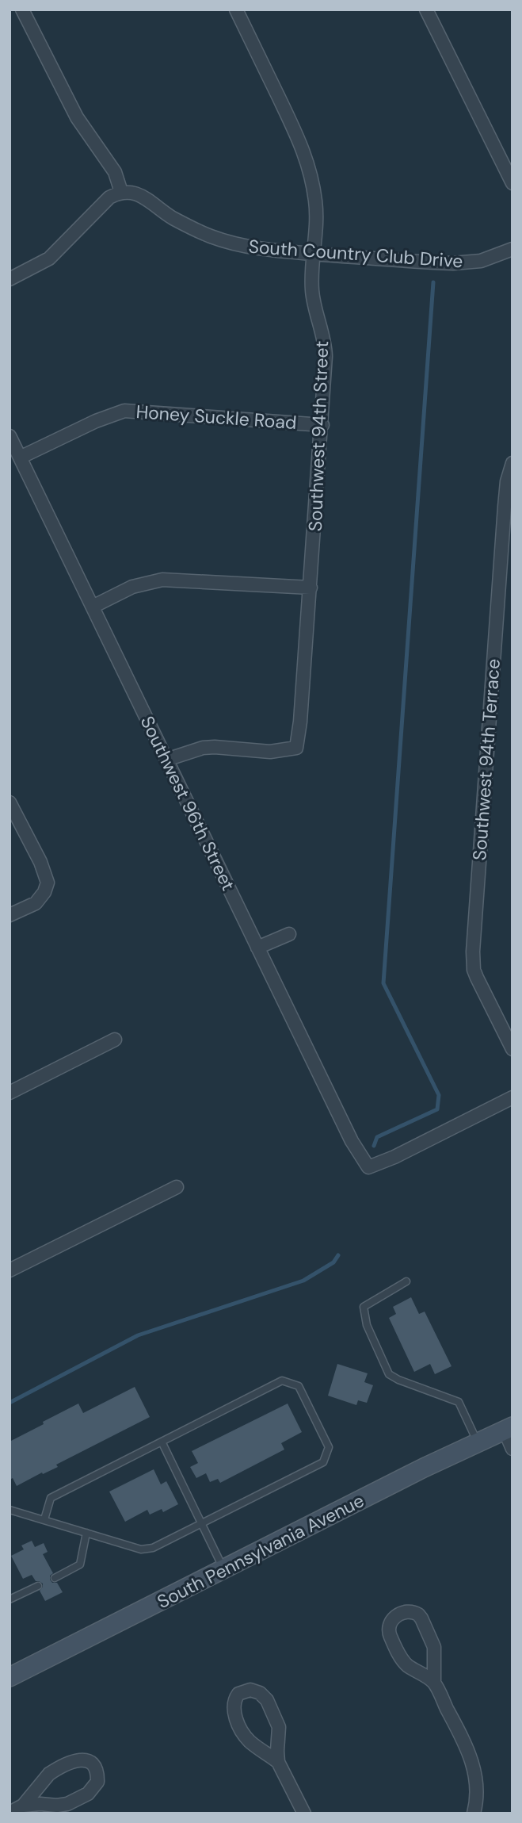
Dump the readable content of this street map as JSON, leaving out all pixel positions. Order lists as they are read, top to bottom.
{
  "streets": {
    "main road": ["South Pennsylvania Avenue"],
    "street": [
      "South Country Club Drive",
      "Honey Suckle Road",
      "Southwest 94th Street",
      "Southwest 94th Terrace",
      "Southwest 96th Street"
    ]
  },
  "crossings": [
    ["South Country Club Drive", "Southwest 94th Street"],
    ["Honey Suckle Road", "Southwest 94th Street"],
    ["Honey Suckle Road", "Southwest 96th Street"],
    ["Southwest 94th Street", "Southwest 96th Street"]
  ]
}
